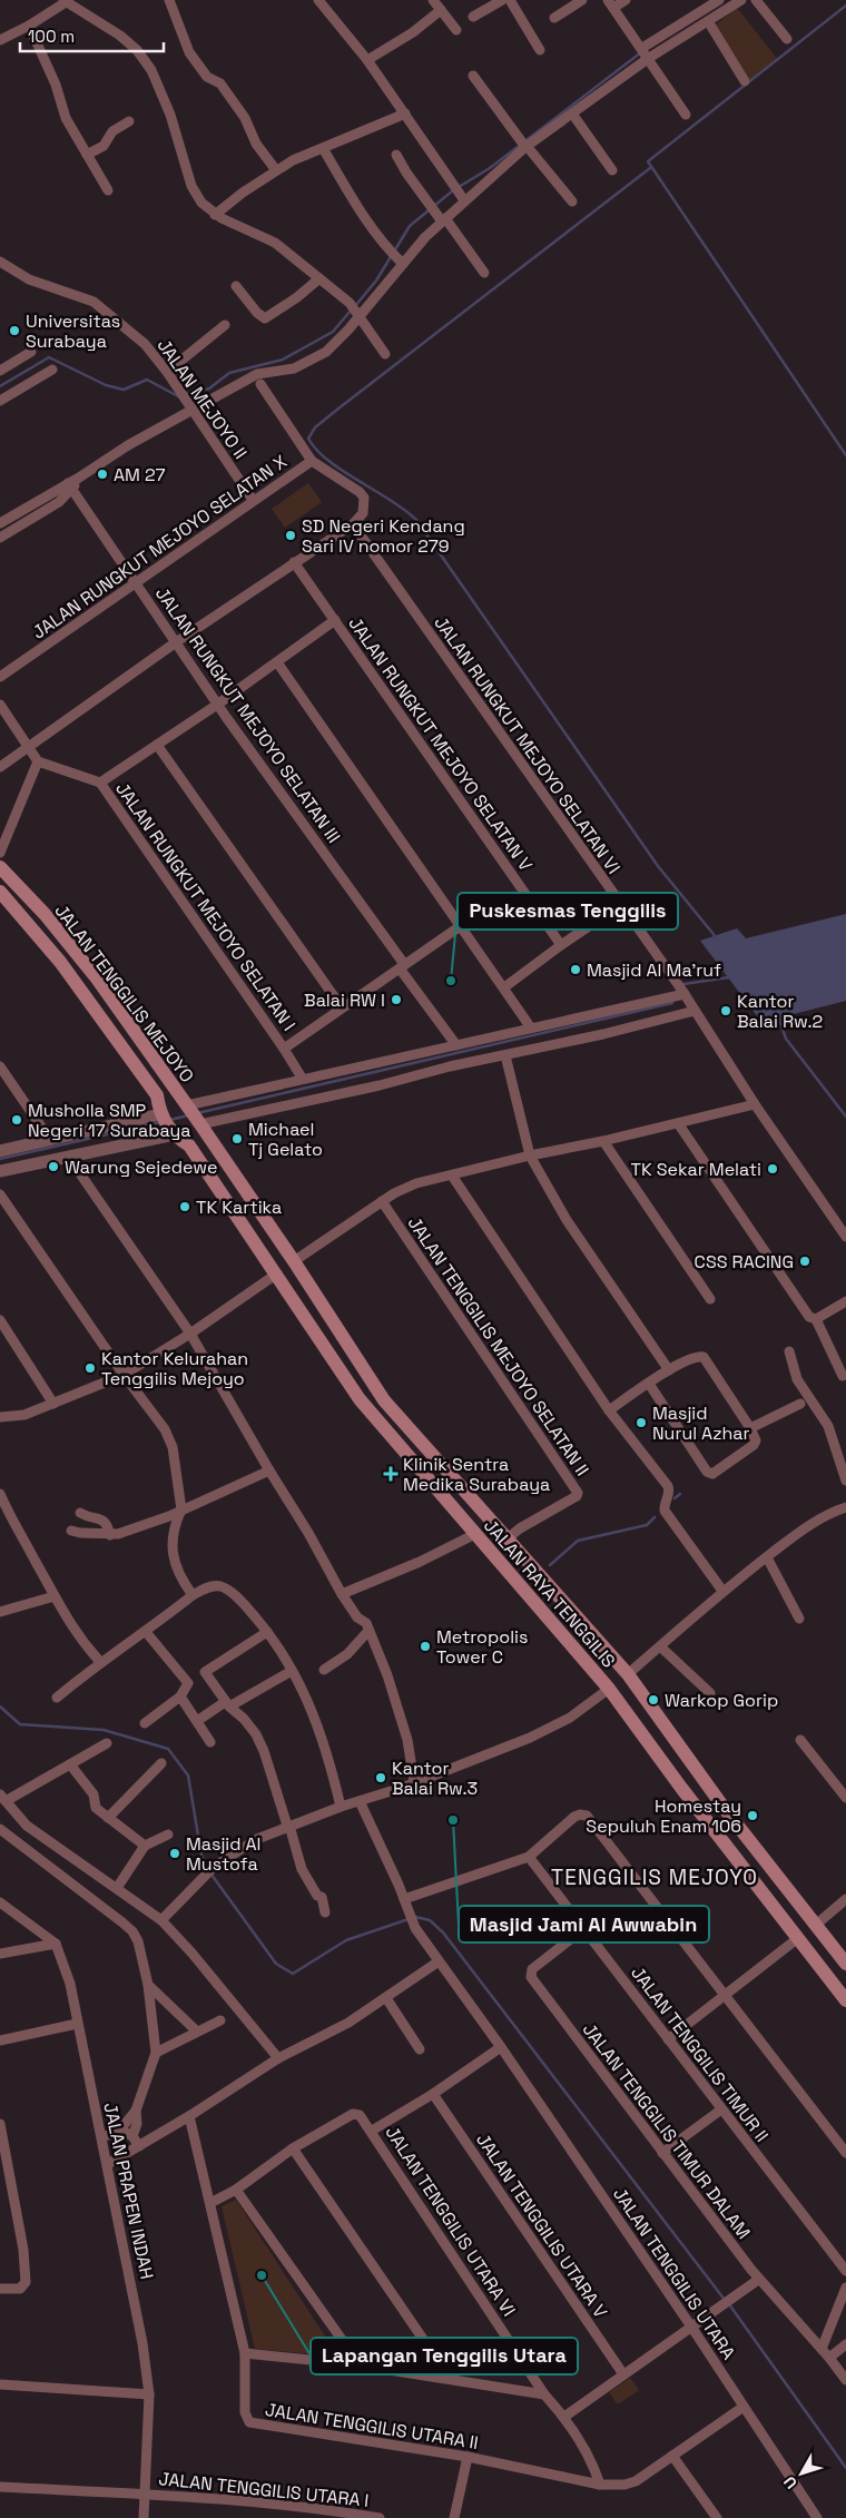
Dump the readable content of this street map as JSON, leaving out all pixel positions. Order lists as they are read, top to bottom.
{
  "streets": {
    "main road": ["JALAN TENGGILIS MEJOYO", "JALAN RAYA TENGGILIS"],
    "street": [
      "JALAN MEJOYO II",
      "JALAN RUNGKUT MEJOYO SELATAN X",
      "JALAN RUNGKUT MEJOYO SELATAN III",
      "JALAN RUNGKUT MEJOYO SELATAN V",
      "JALAN RUNGKUT MEJOYO SELATAN VI",
      "JALAN RUNGKUT MEJOYO SELATAN I",
      "JALAN TENGGILIS MEJOYO SELATAN II",
      "JALAN TENGGILIS TIMUR II",
      "JALAN TENGGILIS TIMUR DALAM",
      "JALAN PRAPEN INDAH",
      "JALAN TENGGILIS UTARA VI",
      "JALAN TENGGILIS UTARA V",
      "JALAN TENGGILIS UTARA",
      "JALAN TENGGILIS UTARA II",
      "JALAN TENGGILIS UTARA I"
    ]
  },
  "crossings": [
    ["JALAN MEJOYO II", "JALAN RUNGKUT MEJOYO SELATAN X"],
    ["JALAN RUNGKUT MEJOYO SELATAN X", "JALAN RUNGKUT MEJOYO SELATAN III"],
    ["JALAN RUNGKUT MEJOYO SELATAN X", "JALAN RUNGKUT MEJOYO SELATAN VI"],
    ["JALAN TENGGILIS MEJOYO", "JALAN RAYA TENGGILIS"],
    ["JALAN TENGGILIS MEJOYO SELATAN II", "JALAN RAYA TENGGILIS"],
    ["JALAN TENGGILIS TIMUR II", "JALAN TENGGILIS TIMUR DALAM"],
    ["JALAN PRAPEN INDAH", "JALAN TENGGILIS UTARA I"],
    ["JALAN TENGGILIS UTARA VI", "JALAN TENGGILIS UTARA II"],
    ["JALAN TENGGILIS UTARA", "JALAN TENGGILIS UTARA II"]
  ],
  "districts": ["TENGGILIS MEJOYO"],
  "places": {
    "other": [
      "Universitas Surabaya",
      "AM 27",
      "SD Negeri Kendang Sari IV nomor 279",
      "Masjid Al Ma'ruf",
      "Puskesmas Tenggilis",
      "Balai RW I",
      "Kantor Balai Rw.2",
      "Musholla SMP Negeri 17 Surabaya",
      "Michael Tj Gelato",
      "Warung Sejedewe",
      "TK Sekar Melati",
      "TK Kartika",
      "CSS RACING",
      "Kantor Kelurahan Tenggilis Mejoyo",
      "Masjid Nurul Azhar",
      "Metropolis Tower C",
      "Warkop Gorip",
      "Kantor Balai Rw.3",
      "Homestay Sepuluh Enam 106",
      "Masjid Jami Al Awwabin",
      "Masjid Al Mustofa",
      "Lapangan Tenggilis Utara"
    ],
    "health": ["Klinik Sentra Medika Surabaya"]
  },
  "scale_bar": "100 m",
  "north": "bottom left"
}
